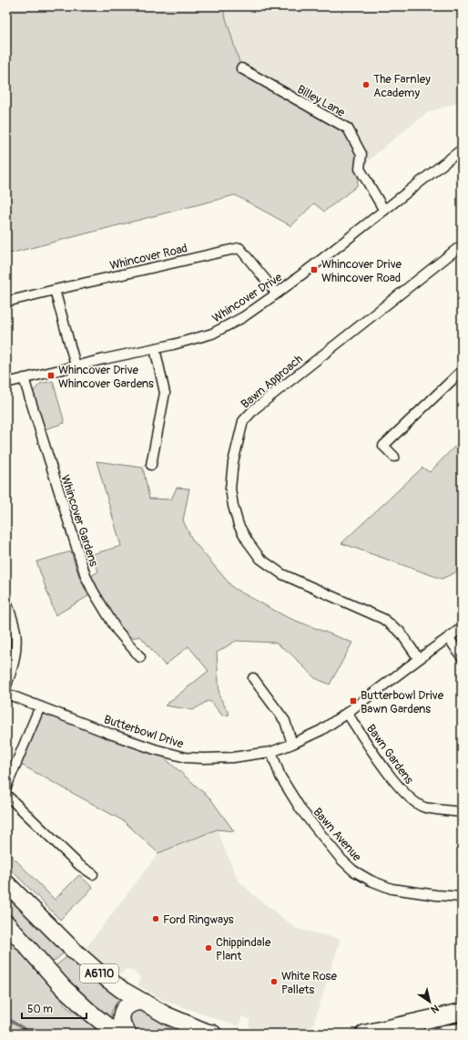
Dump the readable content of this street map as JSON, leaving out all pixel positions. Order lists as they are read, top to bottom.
{
  "streets": {
    "highway": ["A6110"],
    "street": [
      "Billey Lane",
      "Whincover Road",
      "Whincover Drive",
      "Bawn Approach",
      "Whincover Gardens",
      "Butterbowl Drive",
      "Bawn Gardens",
      "Bawn Avenue"
    ]
  },
  "crossings": [
    ["Billey Lane", "Whincover Drive"],
    ["Whincover Road", "Whincover Drive"],
    ["Whincover Drive", "Whincover Gardens"],
    ["Bawn Approach", "Butterbowl Drive"],
    ["Butterbowl Drive", "Bawn Gardens"],
    ["Butterbowl Drive", "Bawn Avenue"]
  ],
  "places": {
    "other": [
      "The Farnley Academy",
      "Ford Ringways",
      "Chippindale Plant",
      "White Rose Pallets"
    ],
    "transit": ["Whincover Drive Whincover Road", "Whincover Drive Whincover Gardens", "Butterbowl Drive Bawn Gardens"]
  },
  "scale_bar": "50 m",
  "north": "bottom right"
}
